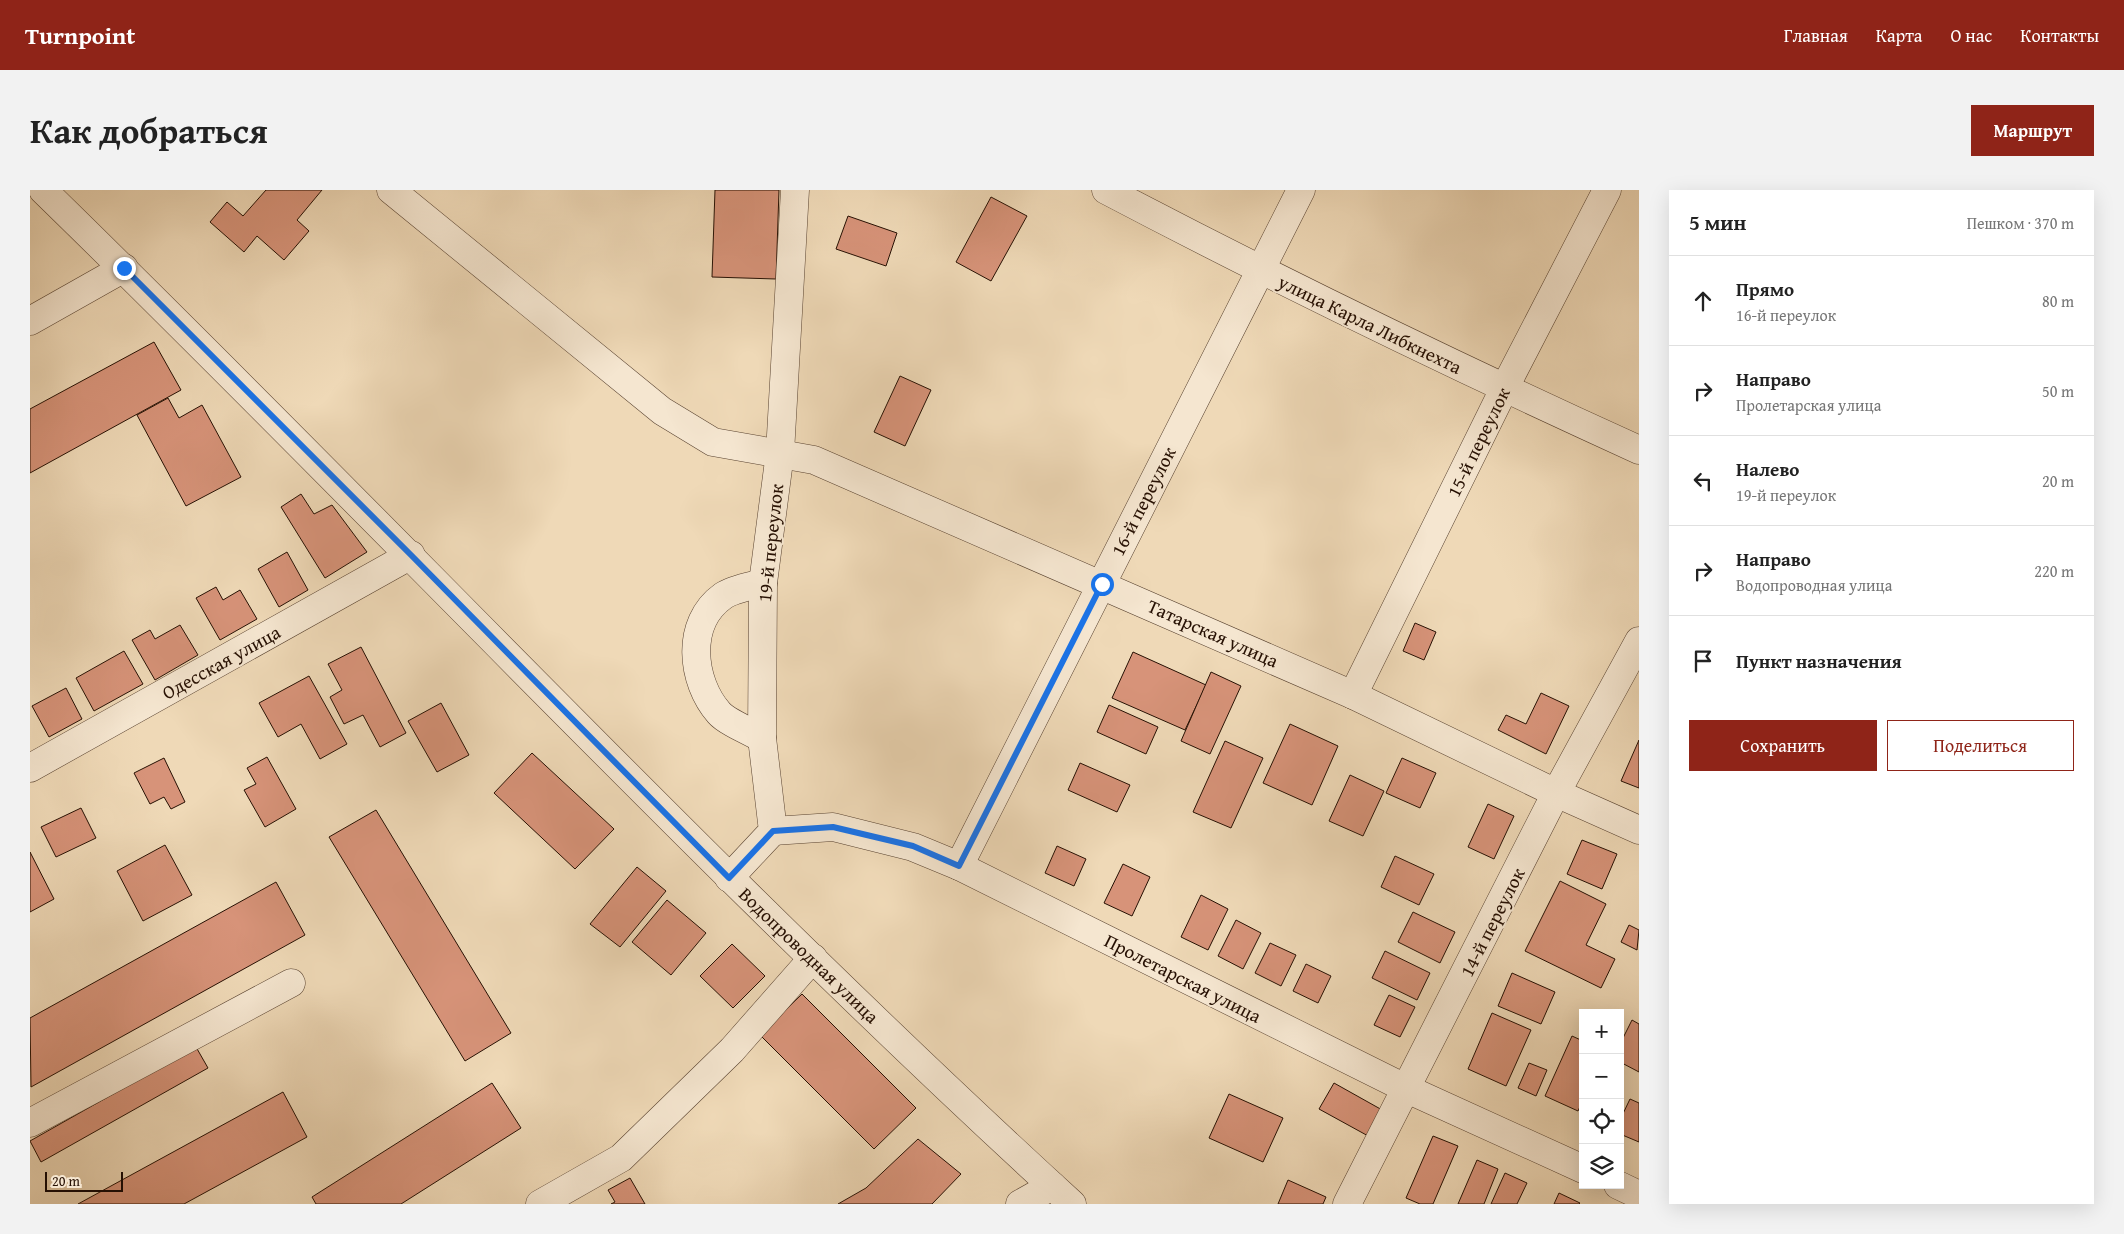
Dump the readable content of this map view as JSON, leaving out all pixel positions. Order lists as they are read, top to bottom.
{
  "streets": {
    "street": [
      "улица Карла Либкнехта",
      "15-й переулок",
      "16-й переулок",
      "19-й переулок",
      "Татарская улица",
      "Одесская улица",
      "14-й переулок",
      "Водопроводная улица",
      "Пролетарская улица"
    ]
  },
  "crossings": [
    ["улица Карла Либкнехта", "15-й переулок"],
    ["улица Карла Либкнехта", "16-й переулок"],
    ["15-й переулок", "Татарская улица"],
    ["16-й переулок", "Татарская улица"],
    ["16-й переулок", "Пролетарская улица"],
    ["19-й переулок", "Татарская улица"],
    ["19-й переулок", "Пролетарская улица"],
    ["Татарская улица", "14-й переулок"],
    ["Одесская улица", "Водопроводная улица"],
    ["14-й переулок", "Пролетарская улица"]
  ],
  "scale_bar": "20 m",
  "page": {
    "header": "Turnpoint",
    "nav": [
      "Главная",
      "Карта",
      "О нас",
      "Контакты"
    ],
    "title": "Как добраться",
    "buttons": [
      "Маршрут",
      ["Сохранить", "Поделиться"]
    ],
    "heading": ["5 мин", "Пешком · 370 m"],
    "list": [
      ["Прямо", "16-й переулок", "80 m"],
      ["Направо", "Пролетарская улица", "50 m"],
      ["Налево", "19-й переулок", "20 m"],
      ["Направо", "Водопроводная улица", "220 m"],
      "Пункт назначения"
    ],
    "map_buttons": ["+", "−"],
    "scale": "20 m"
  }
}
